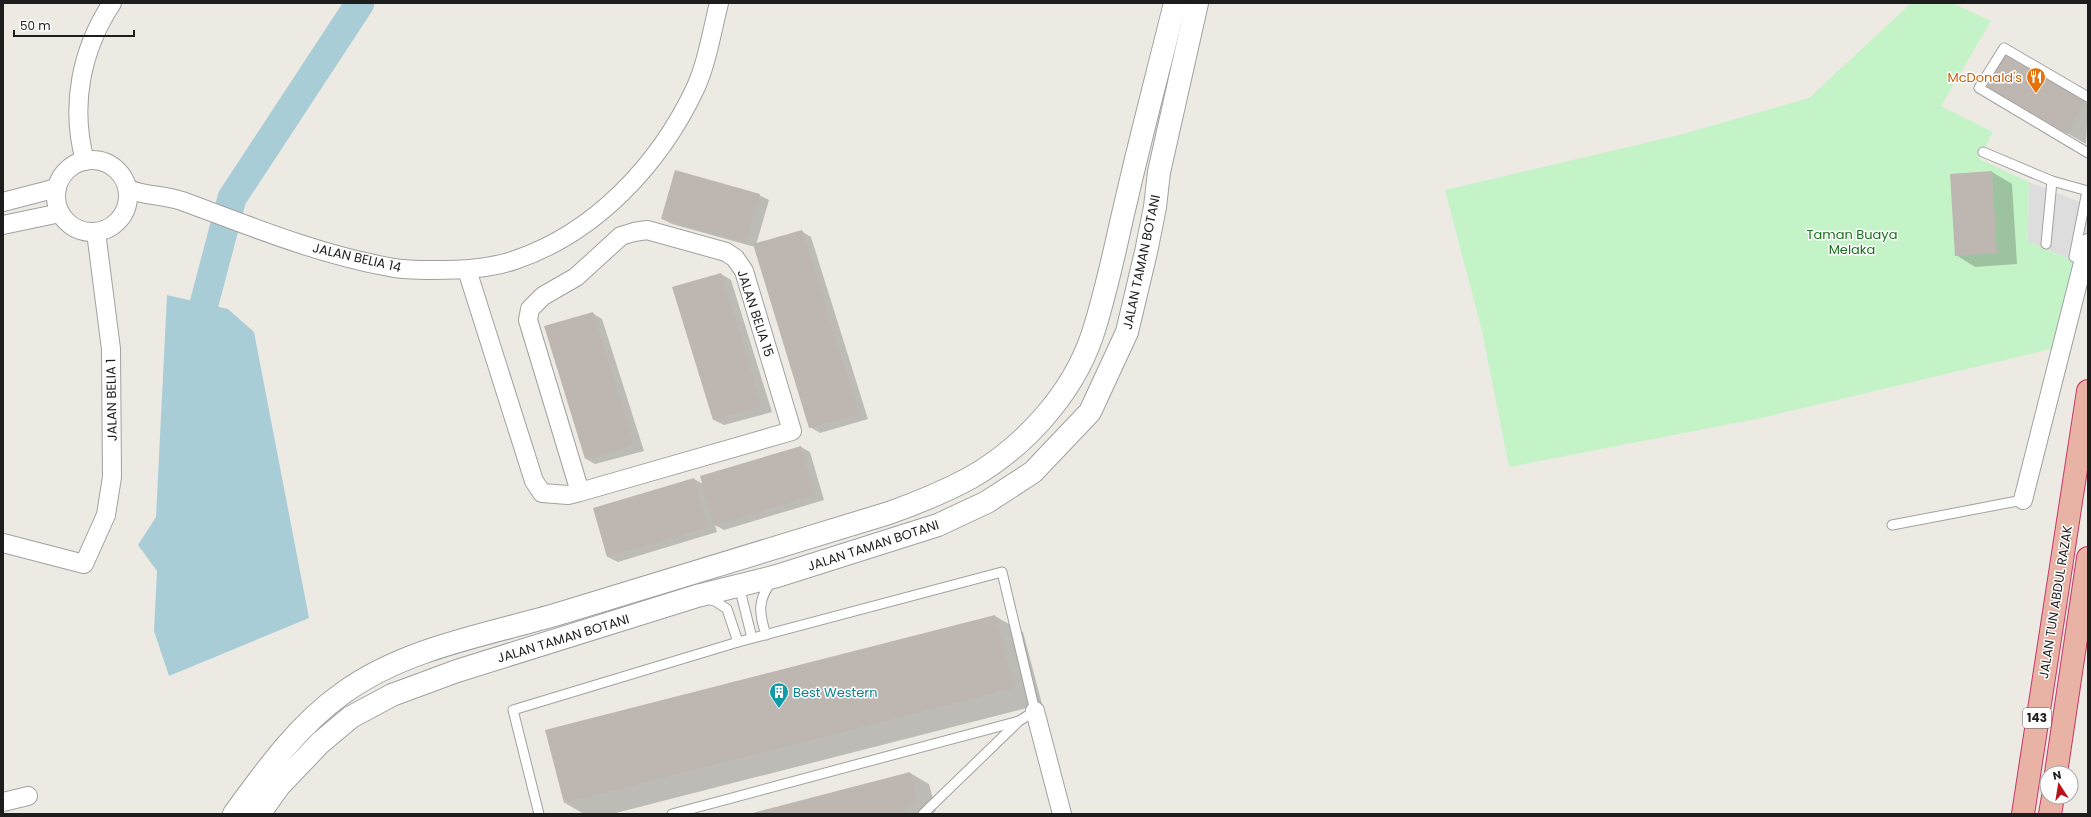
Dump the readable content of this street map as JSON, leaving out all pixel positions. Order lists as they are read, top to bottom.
{
  "streets": {
    "highway": ["JALAN TUN ABDUL RAZAK", "143"],
    "street": [
      "JALAN BELIA 14",
      "JALAN TAMAN BOTANI",
      "JALAN BELIA 15",
      "JALAN BELIA 1"
    ]
  },
  "crossings": [
    ["JALAN BELIA 14", "JALAN BELIA 15"],
    ["JALAN BELIA 14", "JALAN BELIA 1"]
  ],
  "parks": ["Taman Buaya Melaka"],
  "places": {
    "restaurant": ["McDonald's"],
    "building": ["Best Western"]
  },
  "scale_bar": "50 m",
  "north": "top"
}
